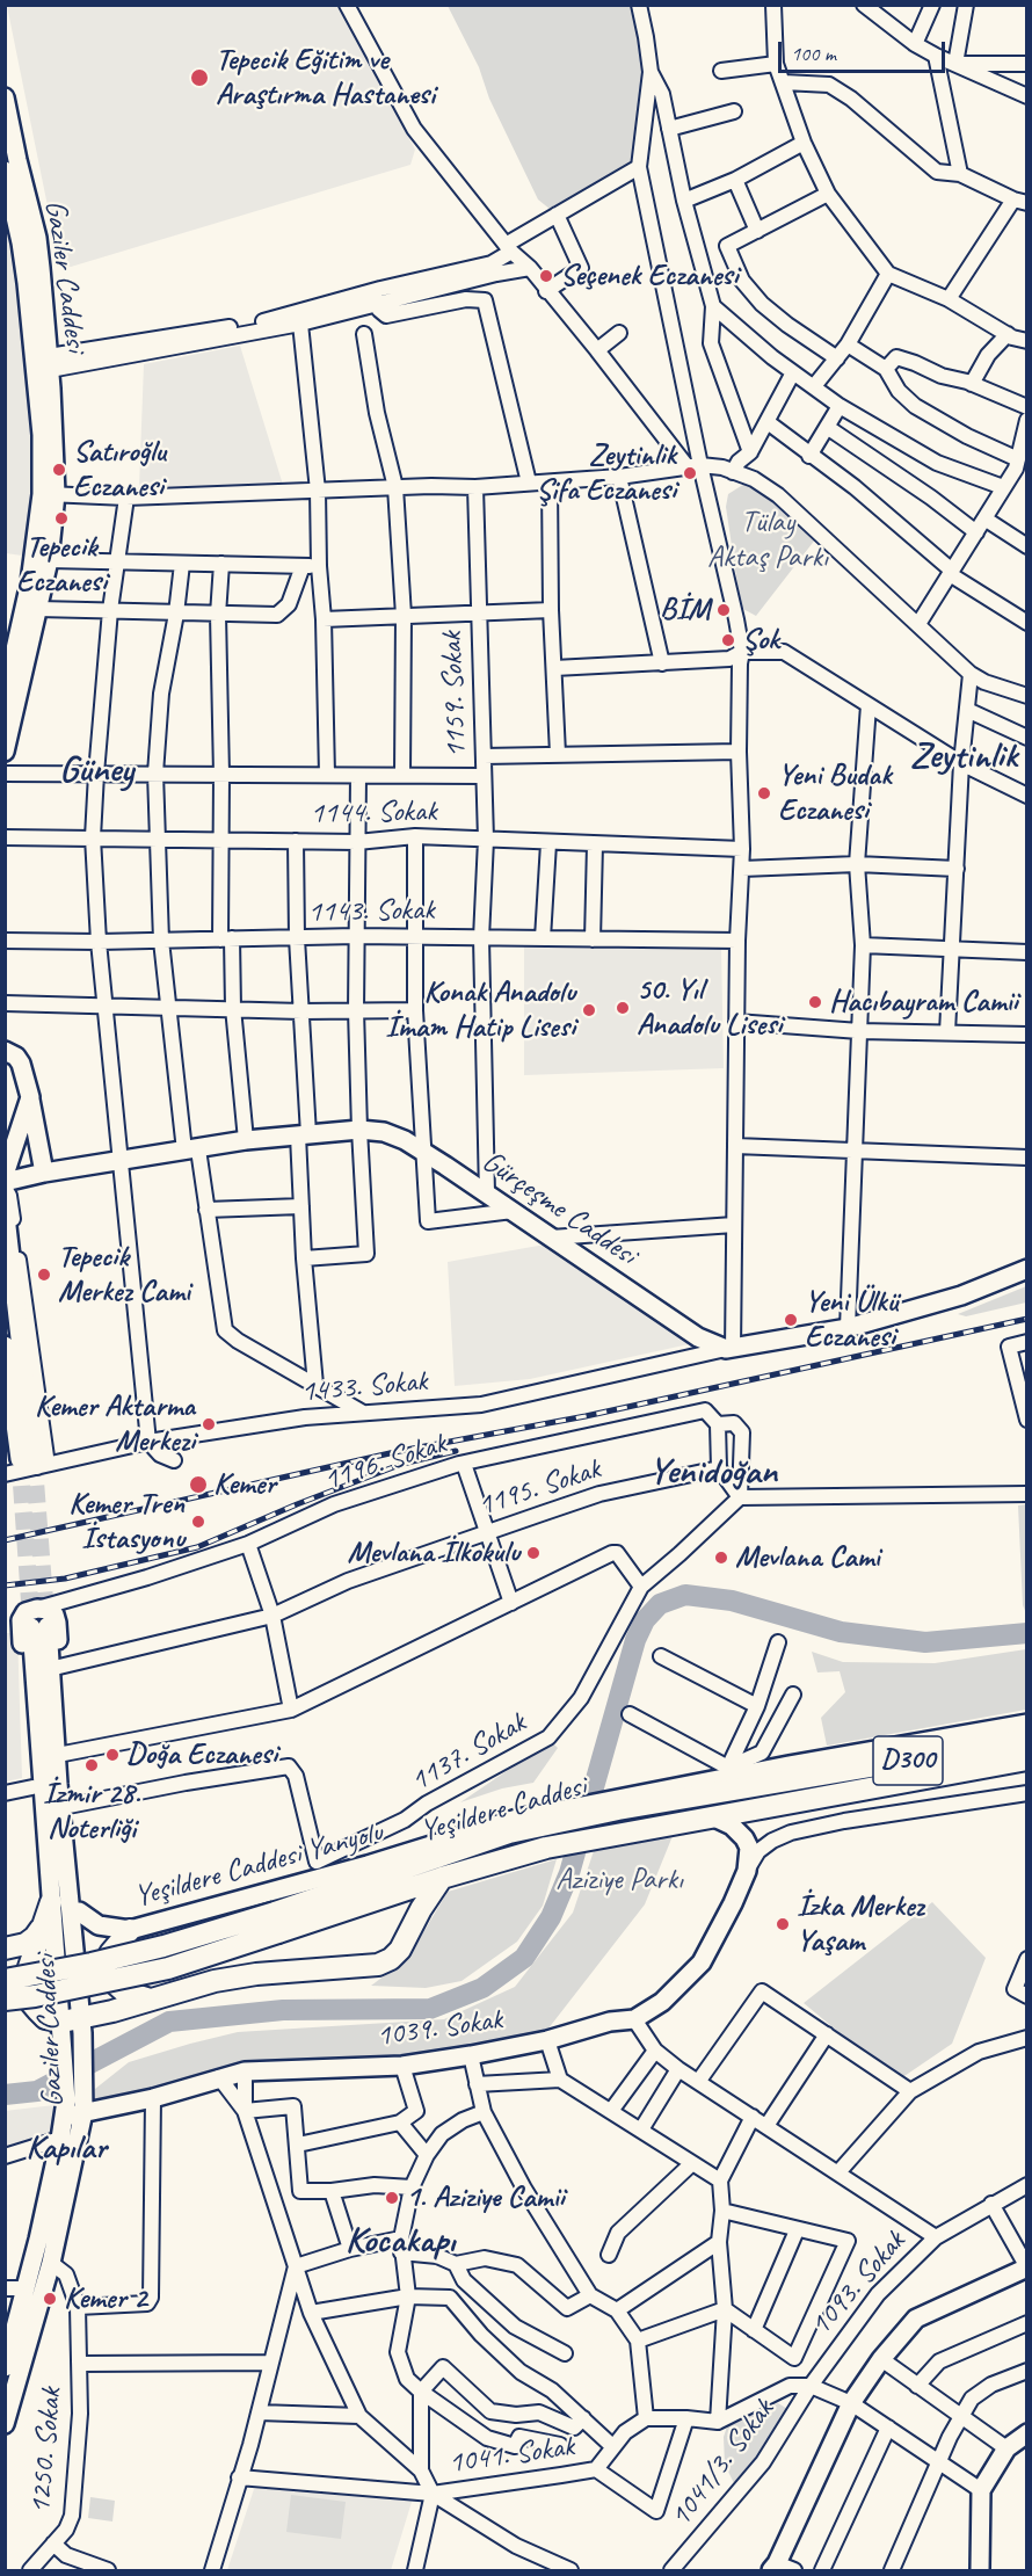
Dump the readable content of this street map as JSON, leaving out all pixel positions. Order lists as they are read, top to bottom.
{
  "streets": {
    "highway": ["D300", "Yeşildere Caddesi"],
    "main road": [
      "Gaziler Caddesi",
      "Gürçeşme Caddesi",
      "Yeşildere Caddesi Yanyolu",
      "1039. Sokak"
    ],
    "street": [
      "1159. Sokak",
      "1144. Sokak",
      "1143. Sokak",
      "1433. Sokak",
      "1196. Sokak",
      "1195. Sokak",
      "1137. Sokak",
      "1093. Sokak",
      "1250. Sokak",
      "1041. Sokak",
      "1041/3. Sokak"
    ]
  },
  "crossings": [
    ["Gaziler Caddesi", "1196. Sokak"],
    ["Gaziler Caddesi", "1039. Sokak"],
    ["Gaziler Caddesi", "1250. Sokak"],
    ["1159. Sokak", "1144. Sokak"],
    ["1159. Sokak", "1143. Sokak"],
    ["1159. Sokak", "Gürçeşme Caddesi"],
    ["Gürçeşme Caddesi", "1433. Sokak"],
    ["Yeşildere Caddesi", "Yeşildere Caddesi Yanyolu"],
    ["1093. Sokak", "1041/3. Sokak"]
  ],
  "districts": [
    "Zeytinlik",
    "Güney",
    "Yenidoğan",
    "Kapılar",
    "Kocakapı"
  ],
  "parks": ["Tülay Aktaş Parkı", "Aziziye Parkı"],
  "places": [
    "Tepecik Eğitim ve Araştırma Hastanesi",
    "Seçenek Eczanesi",
    "Satıroğlu Eczanesi",
    "Zeytinlik Şifa Eczanesi",
    "Tepecik Eczanesi",
    "BİM",
    "Şok",
    "Yeni Budak Eczanesi",
    "Hacıbayram Camii",
    "50. Yıl Anadolu Lisesi",
    "Konak Anadolu İmam Hatip Lisesi",
    "Tepecik Merkez Cami",
    "Yeni Ülkü Eczanesi",
    "Kemer Aktarma Merkezi",
    "Kemer",
    "Kemer Tren İstasyonu",
    "Mevlana İlkokulu",
    "Mevlana Cami",
    "Doğa Eczanesi",
    "İzmir 28. Noterliği",
    "İzka Merkez Yaşam",
    "1. Aziziye Camii",
    "Kemer 2"
  ],
  "scale_bar": "100 m"
}
